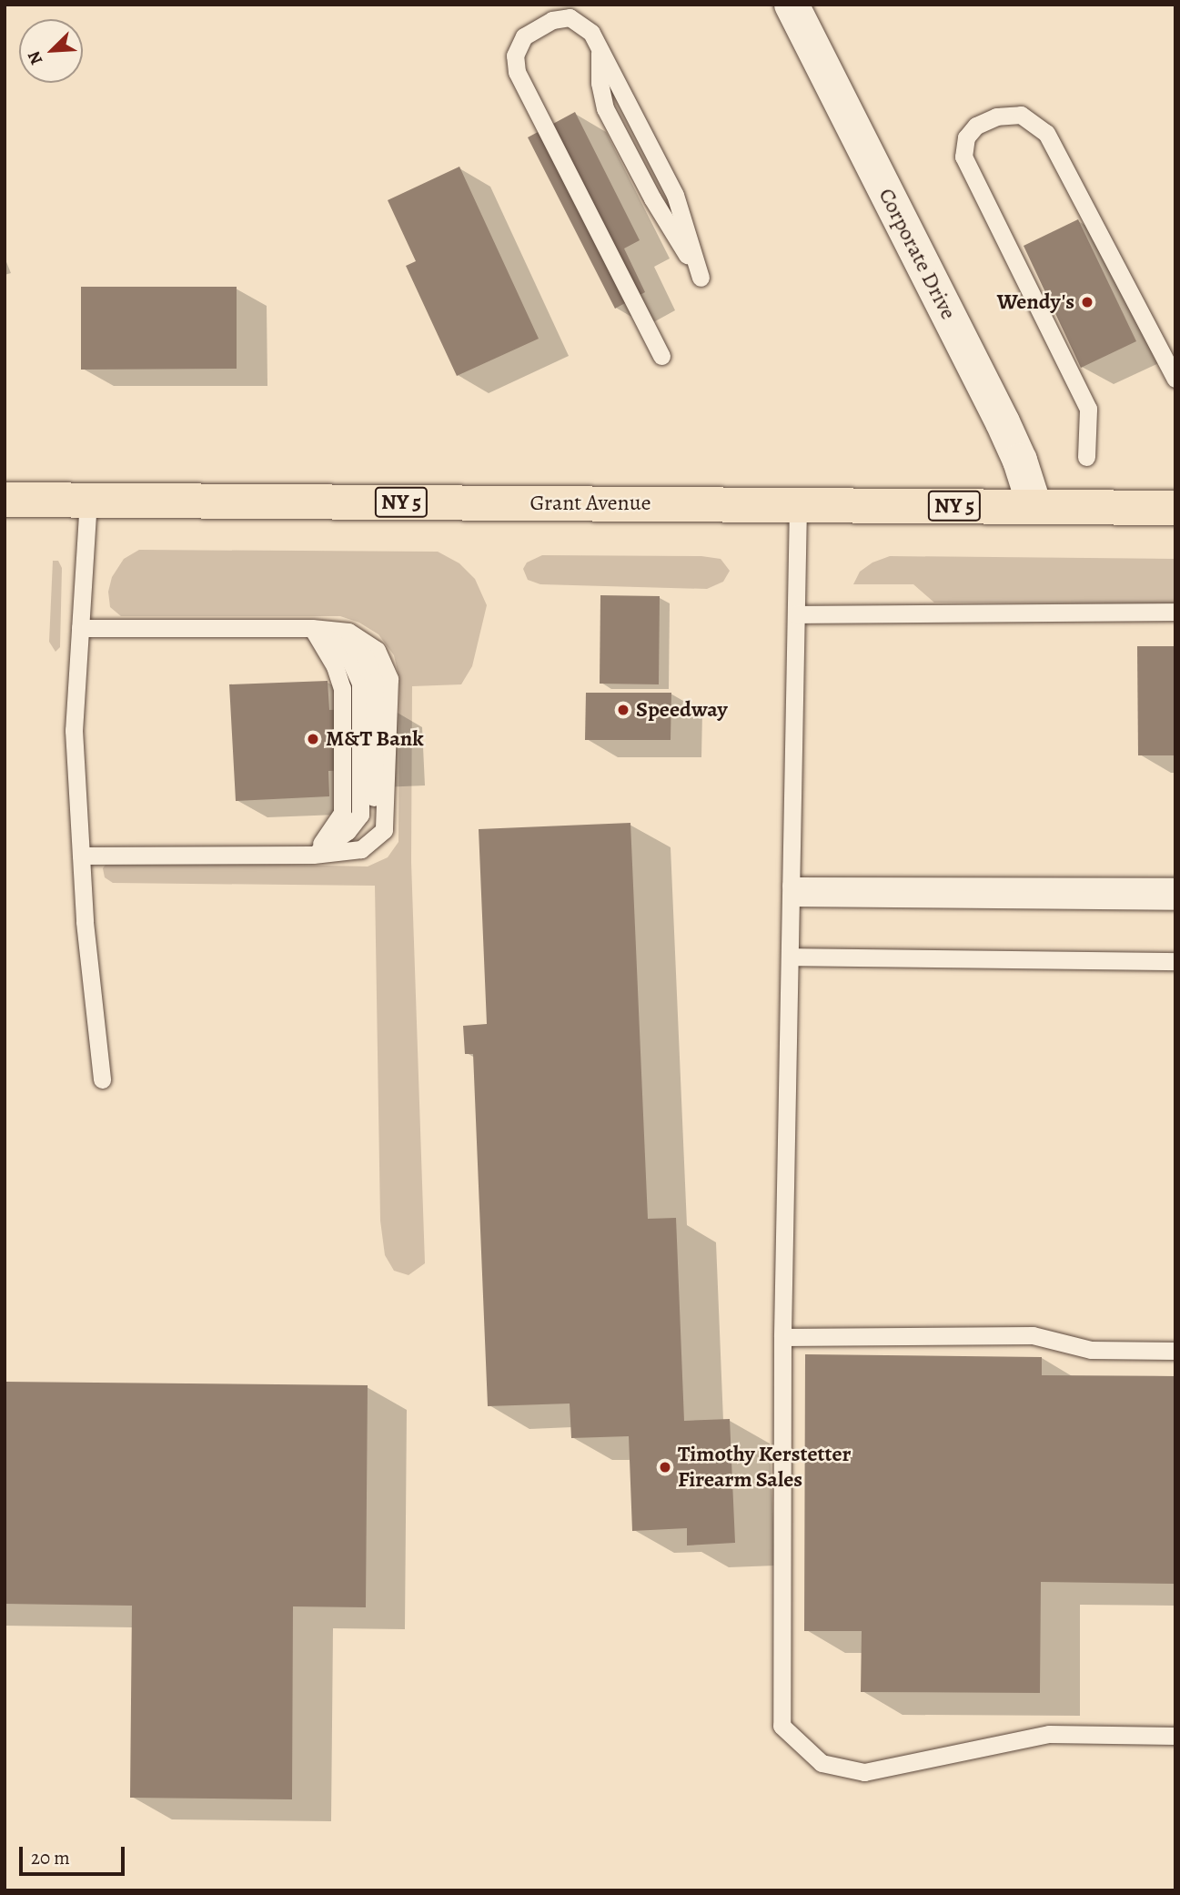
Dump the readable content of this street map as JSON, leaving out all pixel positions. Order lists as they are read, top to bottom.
{
  "streets": {
    "highway": ["NY 5", "Grant Avenue"],
    "street": ["Corporate Drive"]
  },
  "crossings": [
    ["Corporate Drive", "Grant Avenue"]
  ],
  "places": [
    "Wendy's",
    "Speedway",
    "M&T Bank",
    "Timothy Kerstetter Firearm Sales"
  ],
  "scale_bar": "20 m",
  "north": "bottom left"
}
